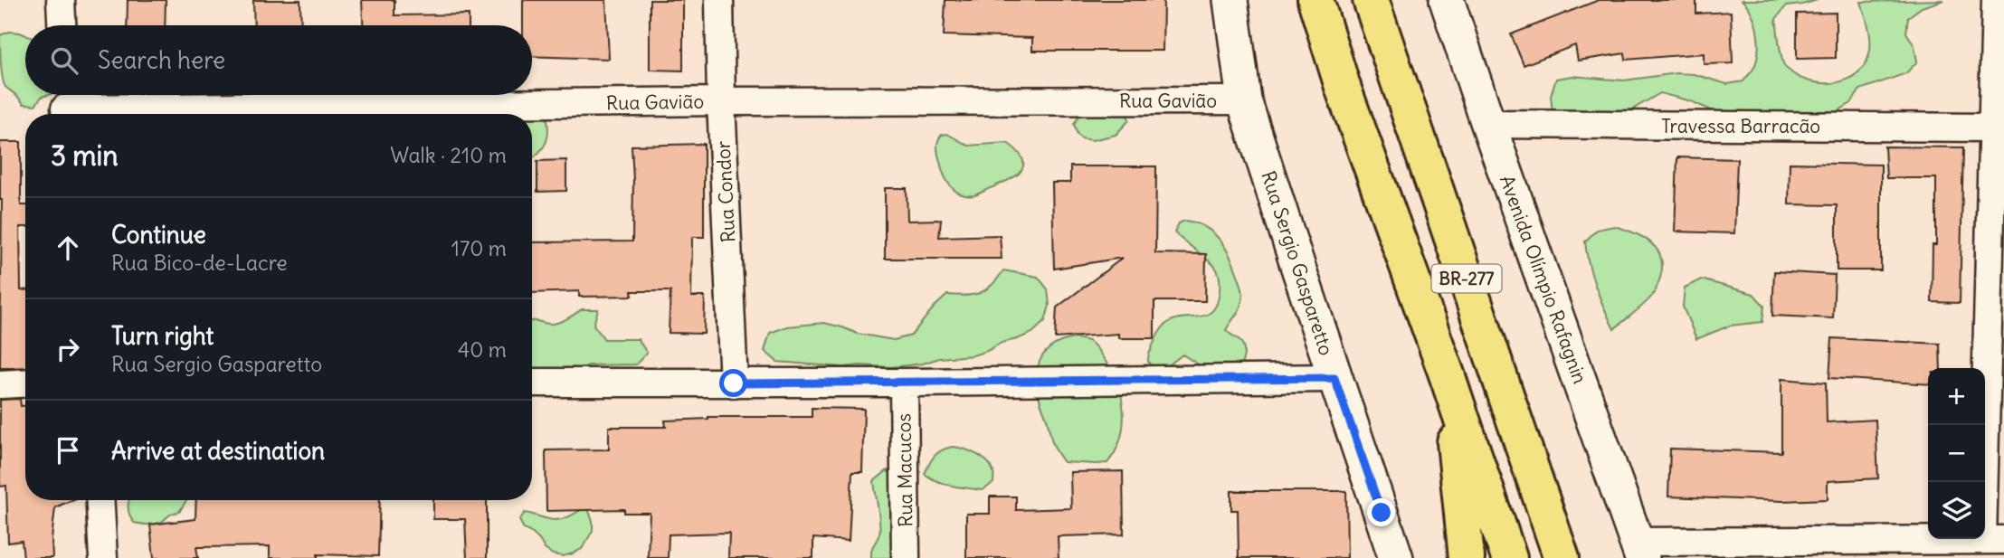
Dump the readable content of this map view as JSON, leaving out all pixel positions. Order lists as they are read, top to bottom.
{
  "streets": {
    "highway": ["BR-277"],
    "street": [
      "Rua Gavião",
      "Travessa Barracão",
      "Rua Condor",
      "Rua Sergio Gasparetto",
      "Avenida Olímpio Rafagnin",
      "Rua Macucos"
    ]
  },
  "crossings": [
    ["Rua Gavião", "Rua Condor"],
    ["Rua Gavião", "Rua Sergio Gasparetto"],
    ["Travessa Barracão", "Avenida Olímpio Rafagnin"]
  ],
  "page": {
    "search": "Search here",
    "heading": ["3 min", "Walk · 210 m"],
    "list": [
      ["Continue", "Rua Bico-de-Lacre", "170 m"],
      ["Turn right", "Rua Sergio Gasparetto", "40 m"],
      "Arrive at destination"
    ],
    "map_buttons": ["+", "−"]
  }
}
